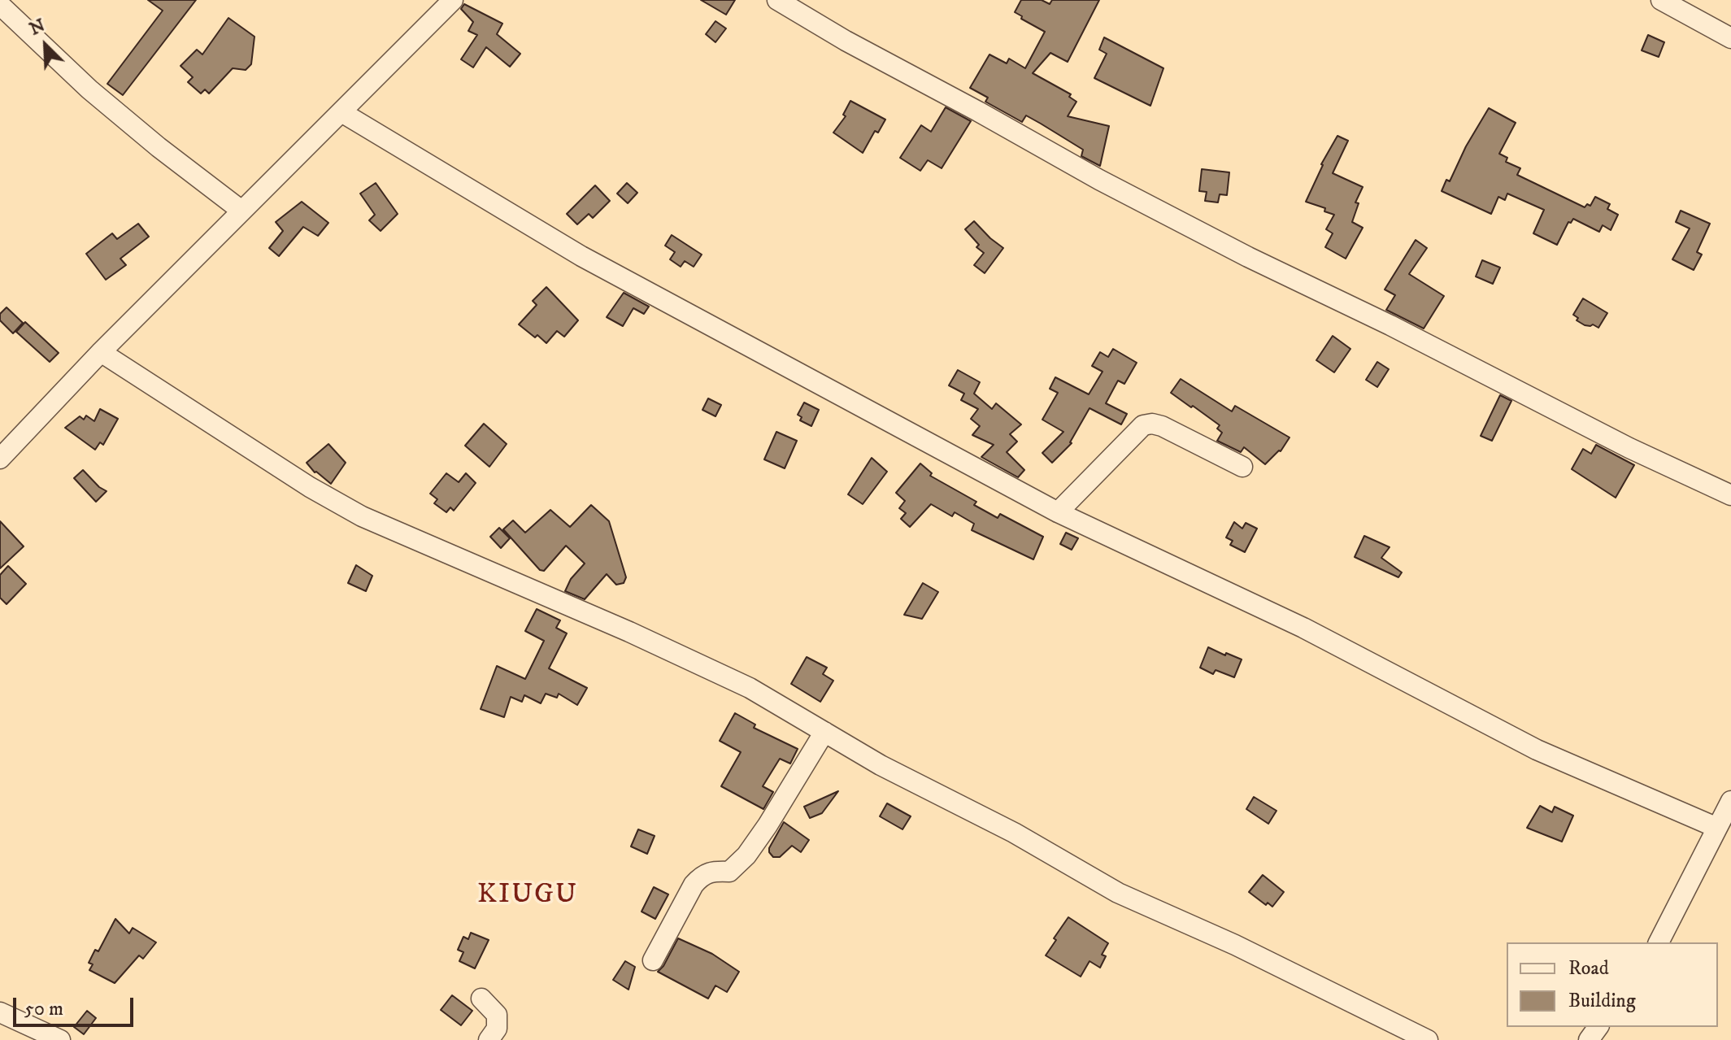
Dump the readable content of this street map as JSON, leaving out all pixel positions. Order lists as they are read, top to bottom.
{
  "districts": ["KIUGU"],
  "legend": ["Road", "Building"],
  "scale_bar": "50 m",
  "north": "top left"
}
